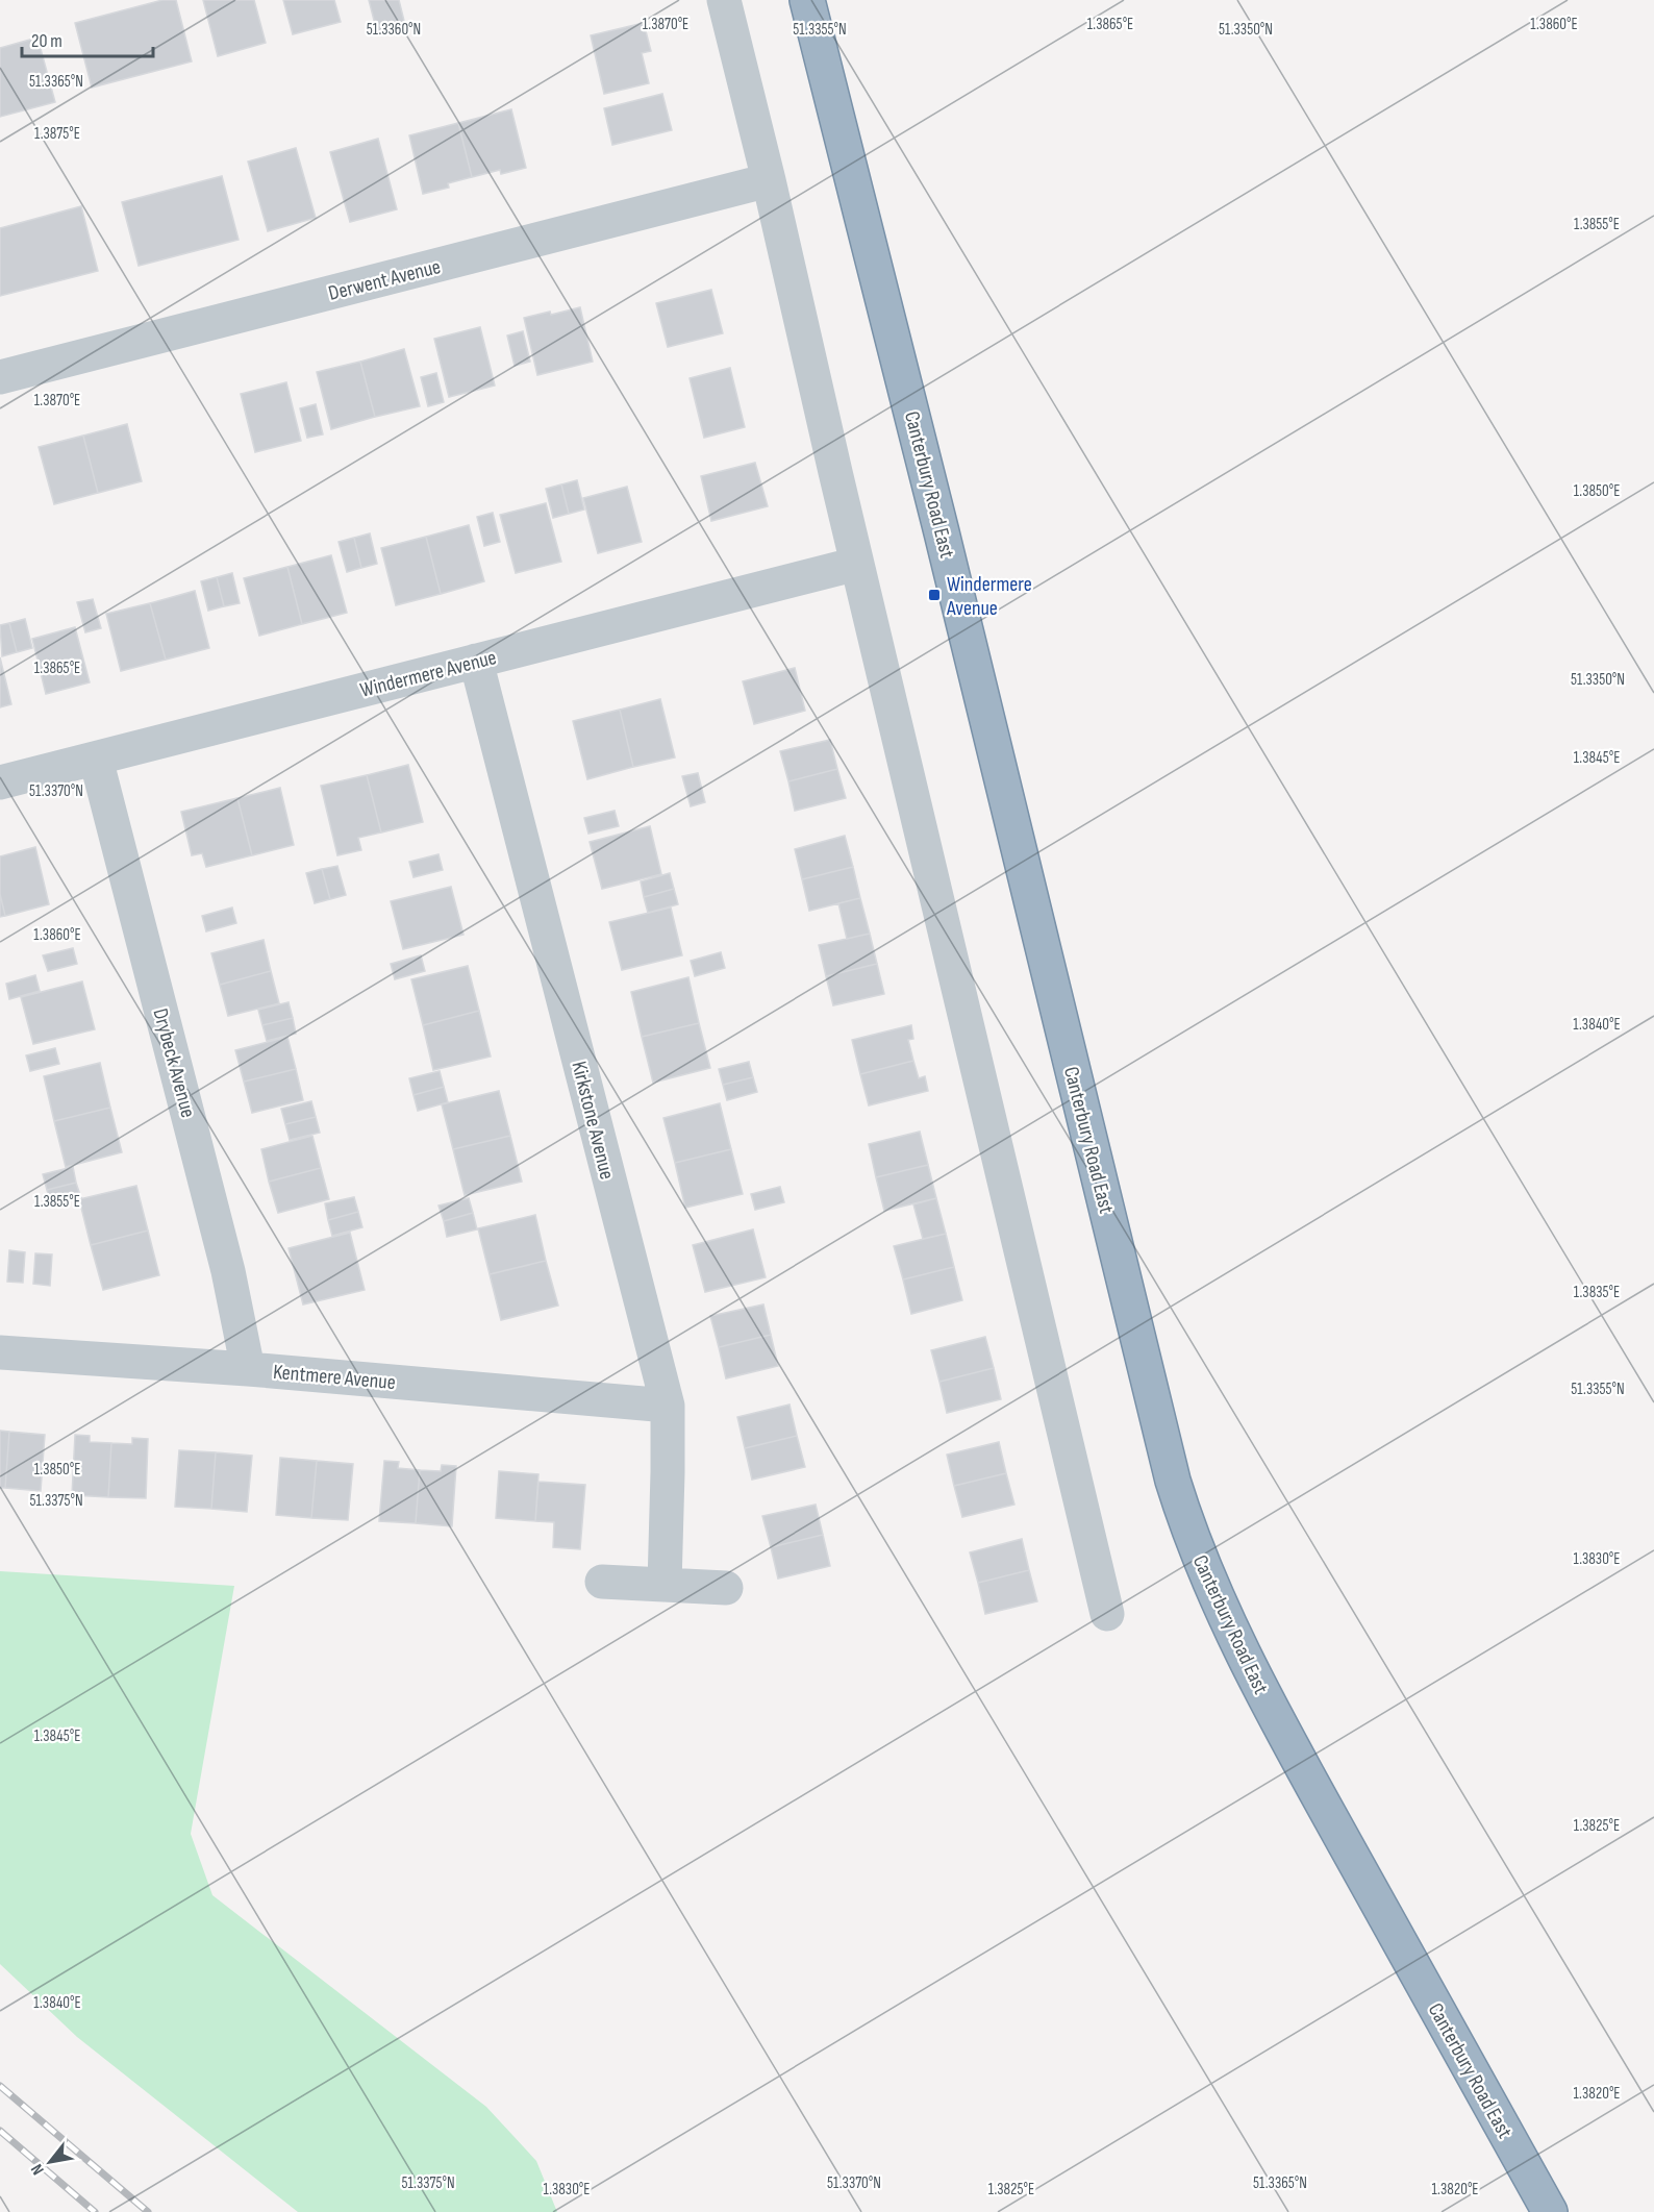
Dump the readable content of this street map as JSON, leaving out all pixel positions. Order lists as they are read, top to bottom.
{
  "streets": {
    "highway": ["Canterbury Road East"],
    "street": [
      "Derwent Avenue",
      "Windermere Avenue",
      "Drybeck Avenue",
      "Kirkstone Avenue",
      "Kentmere Avenue"
    ]
  },
  "crossings": [
    ["Windermere Avenue", "Drybeck Avenue"],
    ["Windermere Avenue", "Kirkstone Avenue"],
    ["Drybeck Avenue", "Kentmere Avenue"],
    ["Kirkstone Avenue", "Kentmere Avenue"]
  ],
  "places": {
    "transit": ["Windermere Avenue"]
  },
  "scale_bar": "20 m",
  "north": "bottom left",
  "coordinates": [
    "1.3870°E",
    "1.3865°E",
    "1.3860°E",
    "51.3360°N",
    "51.3355°N",
    "51.3350°N",
    "51.3365°N",
    "1.3875°E",
    "1.3855°E",
    "1.3850°E",
    "1.3845°E",
    "51.3370°N",
    "1.3840°E",
    "1.3835°E",
    "51.3375°N",
    "1.3830°E",
    "1.3825°E",
    "1.3820°E"
  ]
}
